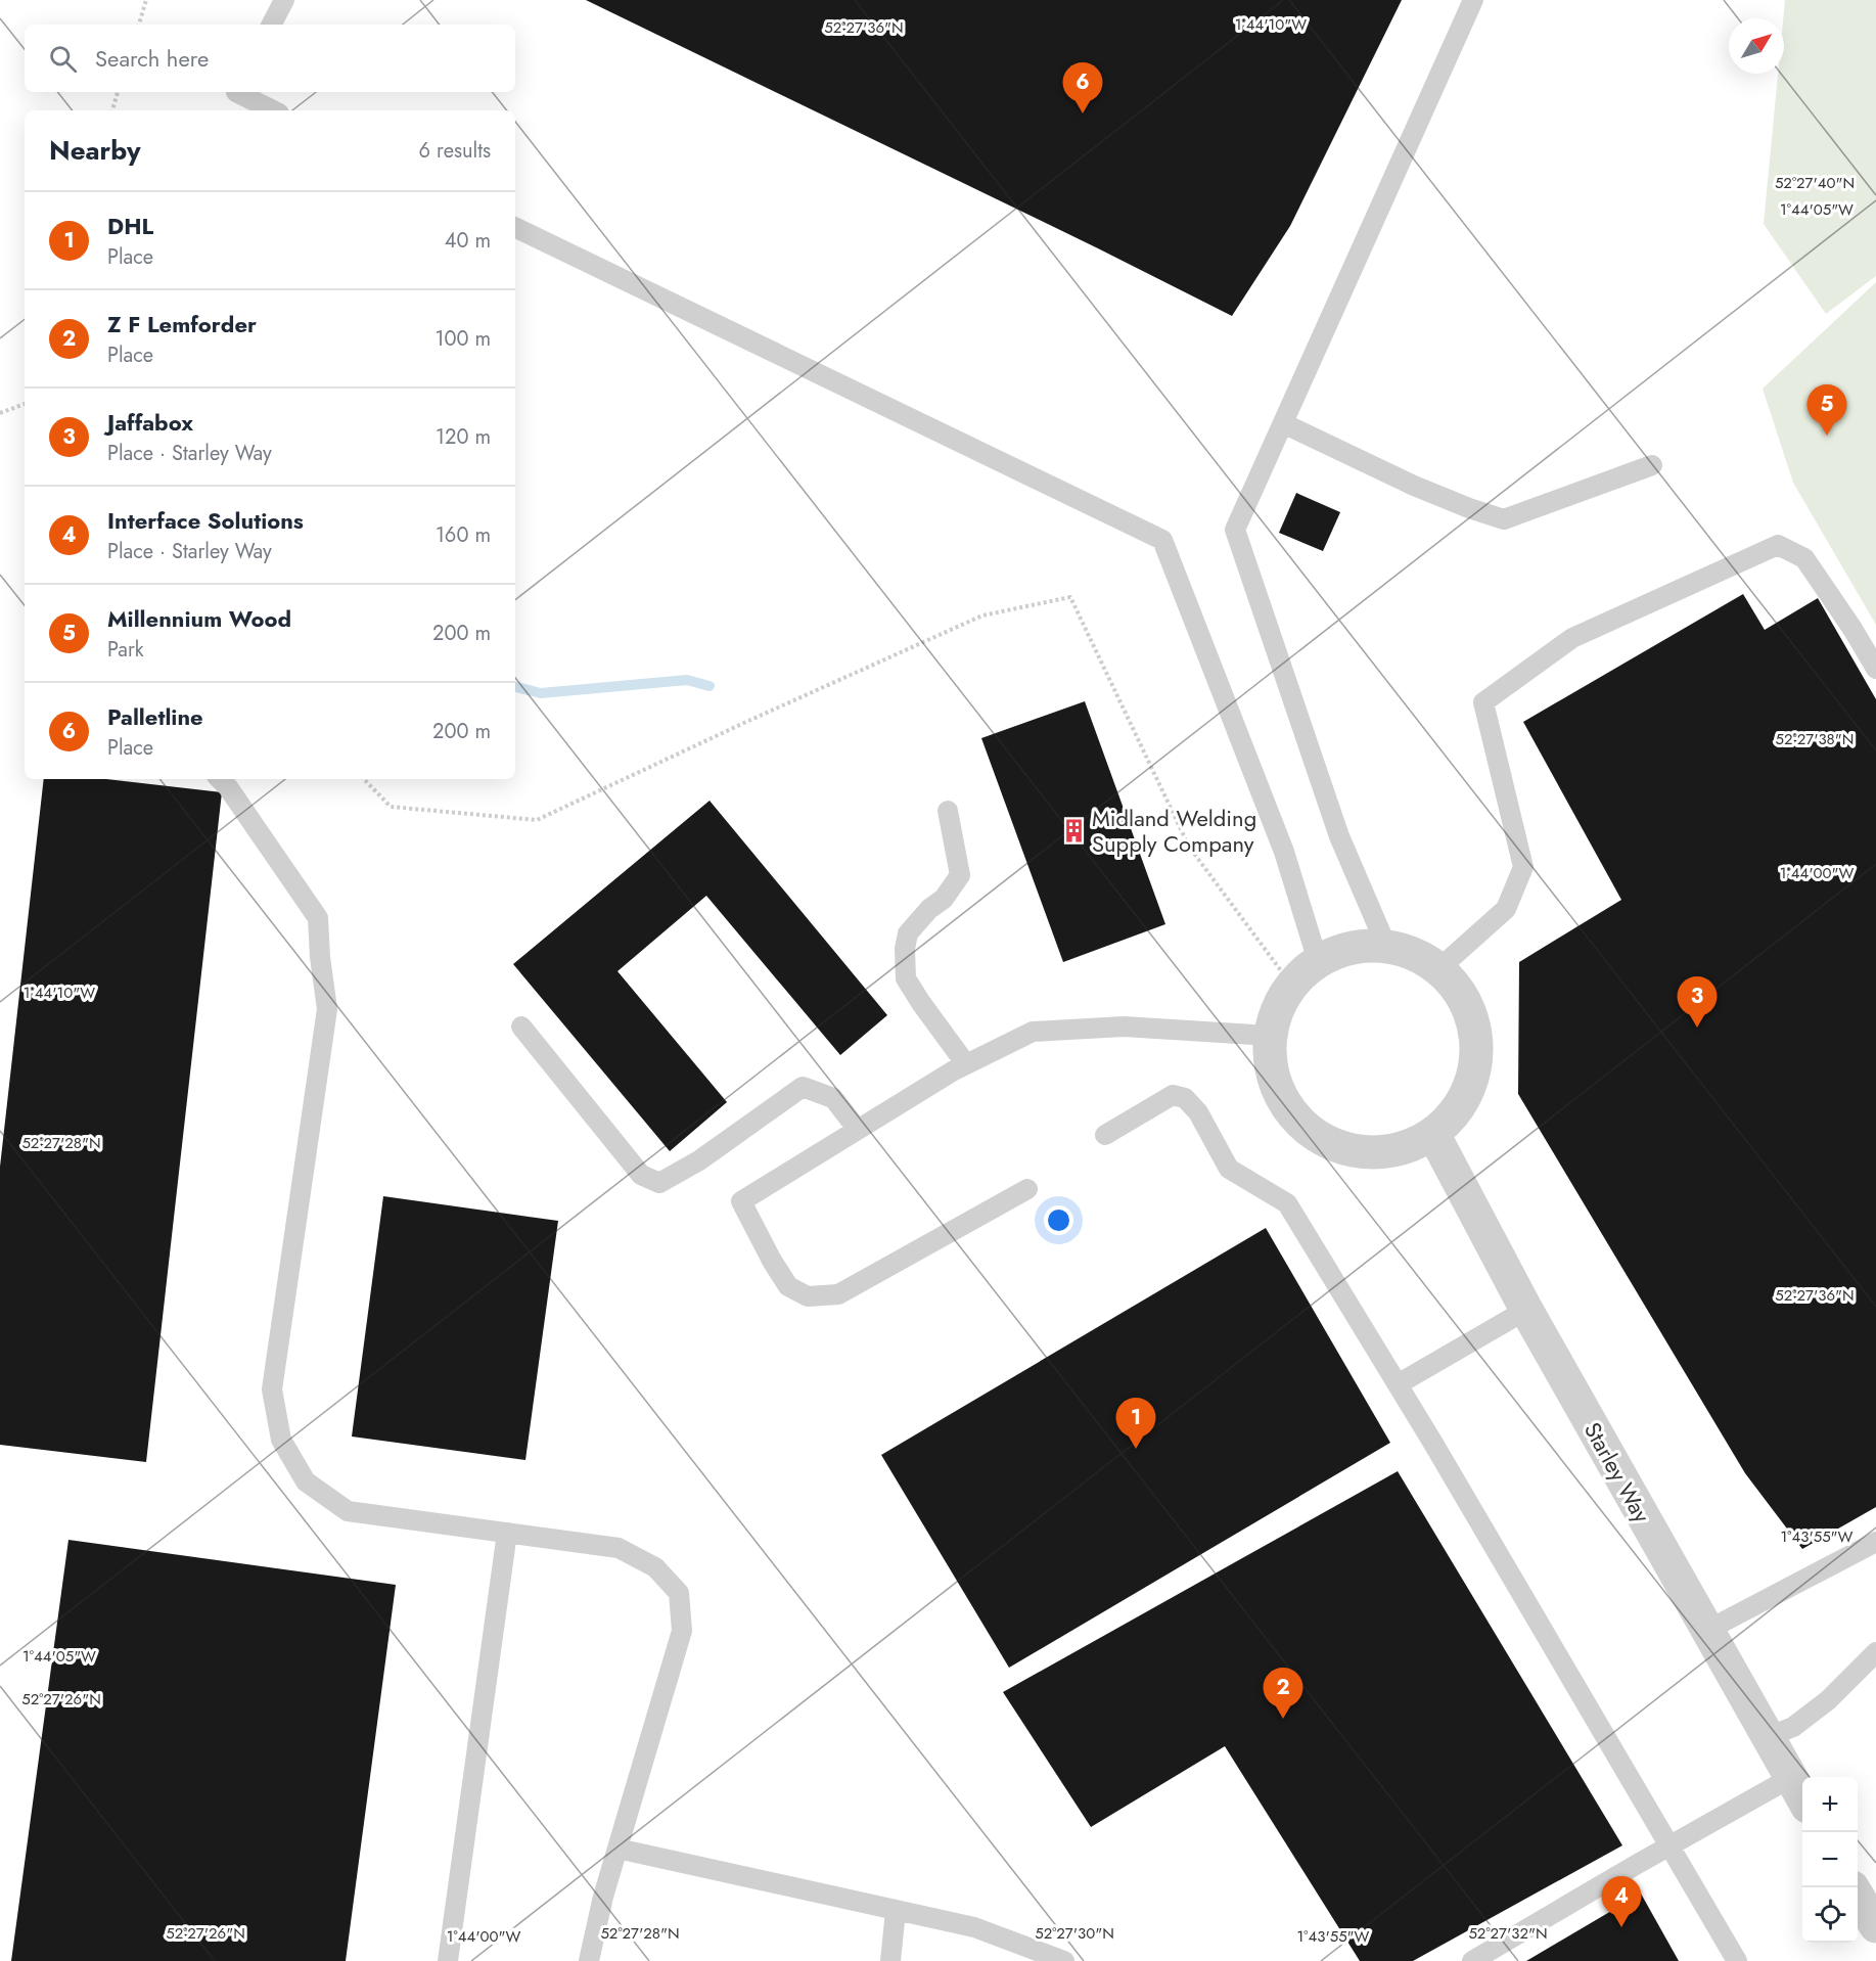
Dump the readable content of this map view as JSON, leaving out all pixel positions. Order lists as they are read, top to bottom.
{
  "streets": {
    "street": ["Starley Way"]
  },
  "places": {
    "building": ["Midland Welding Supply Company"]
  },
  "north": "top right",
  "page": {
    "search": "Search here",
    "pins": [
      "6",
      "5",
      "3",
      "1",
      "2",
      "4"
    ],
    "heading": ["Nearby", "6 results"],
    "list": [
      {
        "mark": "1",
        "name": "DHL",
        "note": "Place",
        "value": "40 m"
      },
      {
        "mark": "2",
        "name": "Z F Lemforder",
        "note": "Place",
        "value": "100 m"
      },
      {
        "mark": "3",
        "name": "Jaffabox",
        "note": "Place · Starley Way",
        "value": "120 m"
      },
      {
        "mark": "4",
        "name": "Interface Solutions",
        "note": "Place · Starley Way",
        "value": "160 m"
      },
      {
        "mark": "5",
        "name": "Millennium Wood",
        "note": "Park",
        "value": "200 m"
      },
      {
        "mark": "6",
        "name": "Palletline",
        "note": "Place",
        "value": "200 m"
      }
    ],
    "map_buttons": ["+", "−"]
  },
  "coordinates": [
    "1°44'10\"W",
    "52°27'36\"N",
    "52°27'40\"N",
    "1°44'05\"W",
    "52°27'38\"N",
    "1°44'00\"W",
    "52°27'28\"N",
    "1°43'55\"W",
    "52°27'26\"N",
    "52°27'30\"N",
    "52°27'32\"N"
  ]
}
